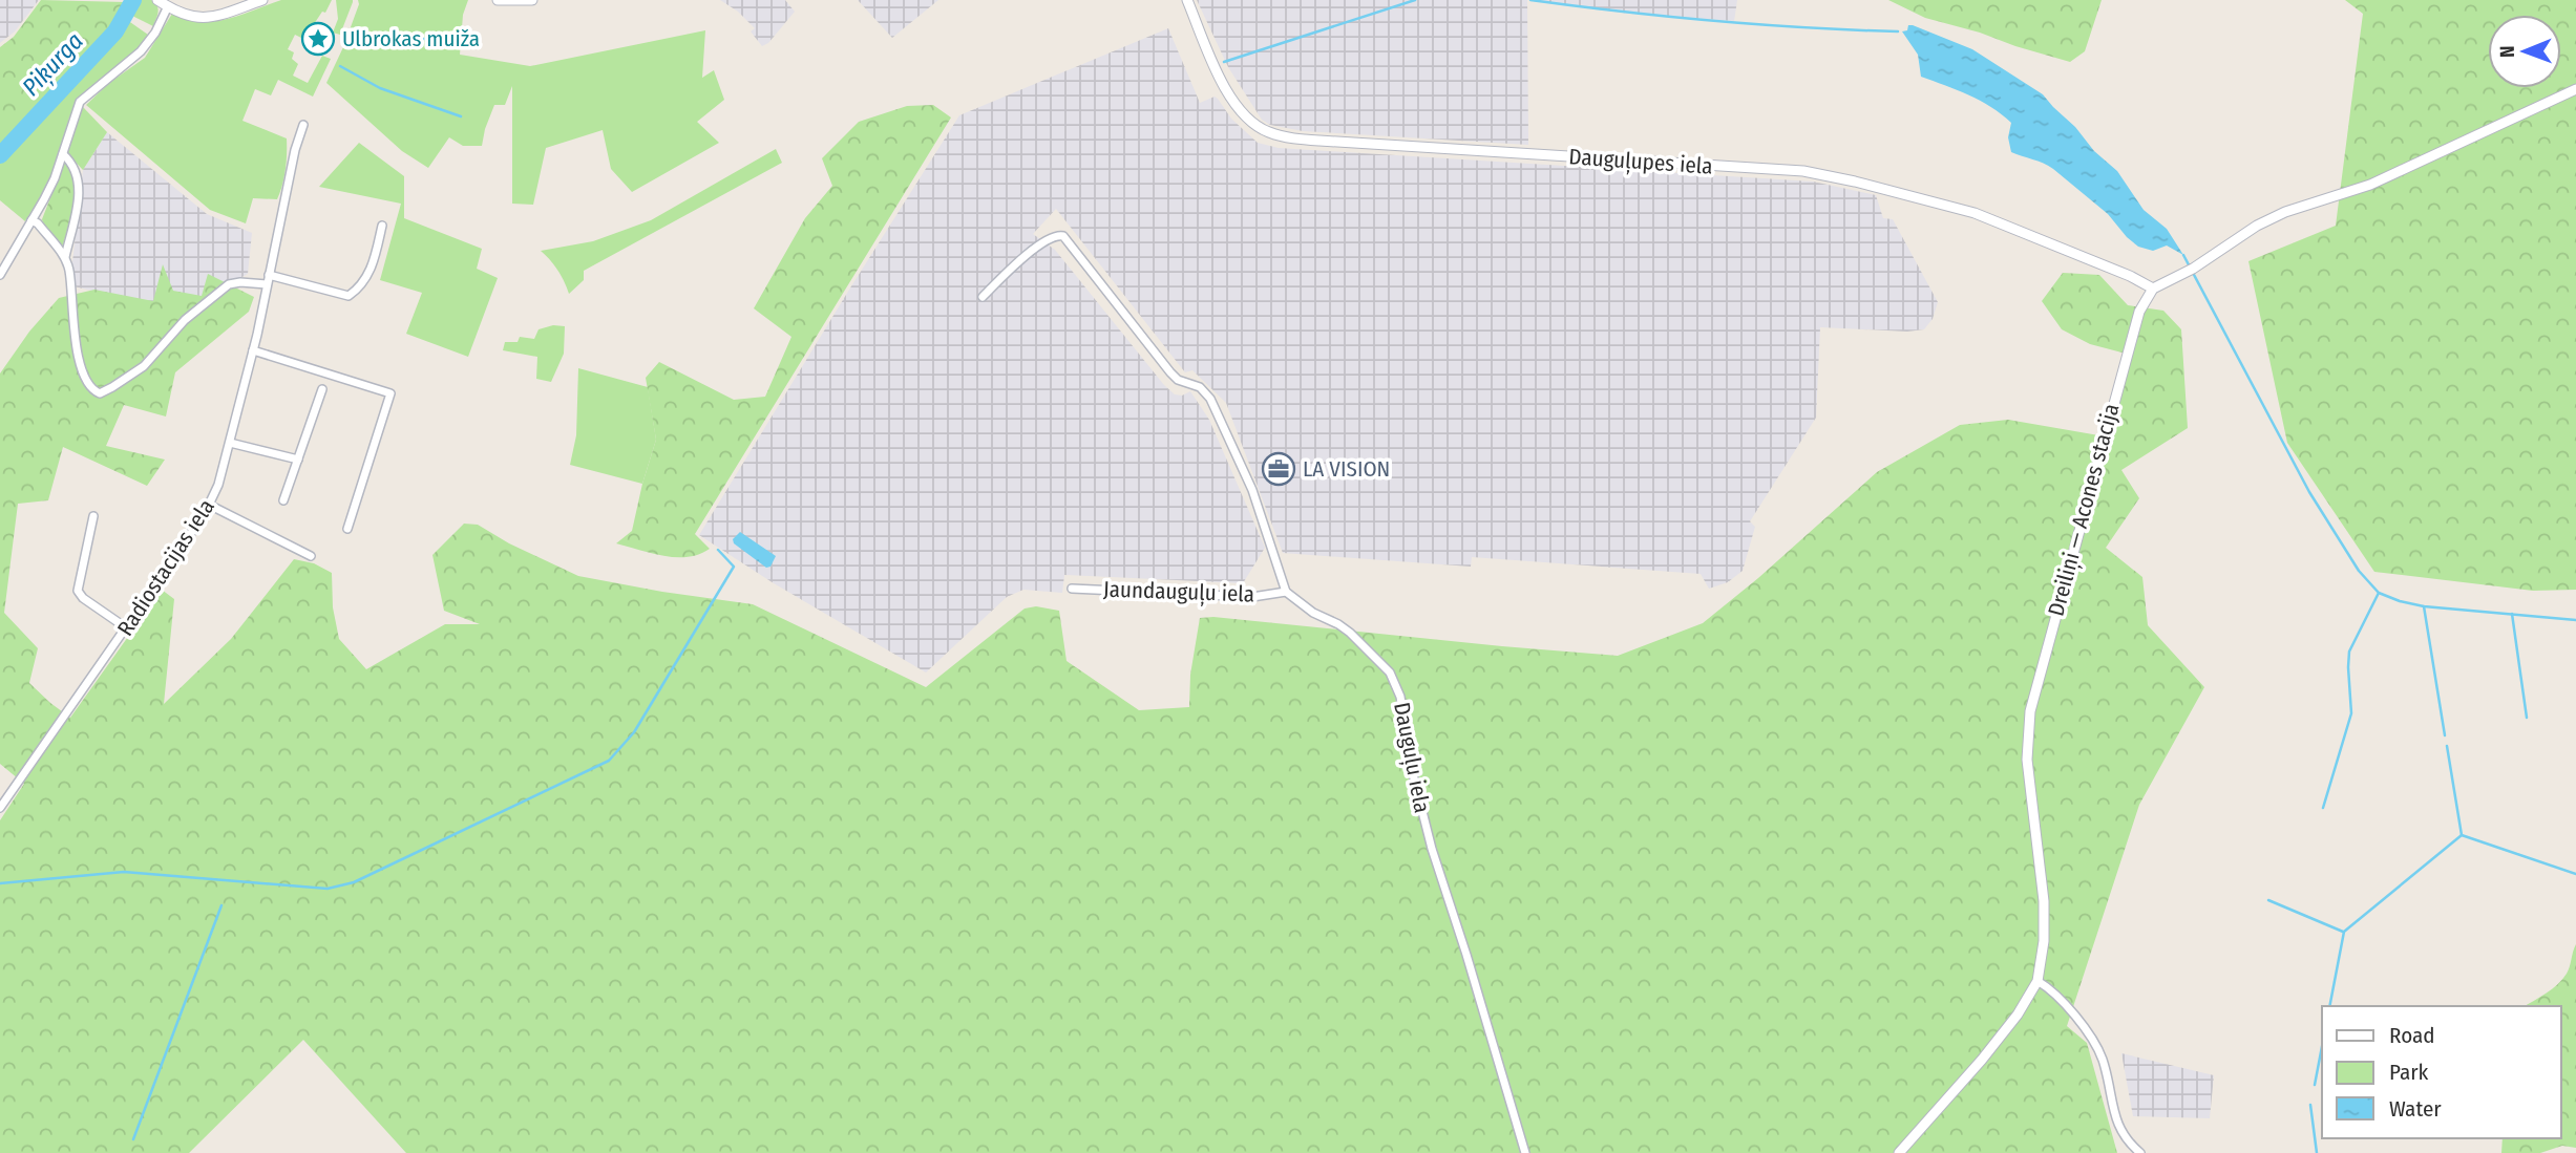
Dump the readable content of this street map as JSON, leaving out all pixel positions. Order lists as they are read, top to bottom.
{
  "streets": {
    "street": [
      "Dauguļupes iela",
      "Dreiliņi — Acones stacija",
      "Radiostacijas iela",
      "Jaundauguļu iela",
      "Dauguļu iela"
    ]
  },
  "crossings": [
    ["Dauguļupes iela", "Dreiliņi — Acones stacija"],
    ["Jaundauguļu iela", "Dauguļu iela"]
  ],
  "water": ["Piķurga"],
  "places": {
    "place": ["Ulbrokas muiža"],
    "office": ["LA VISION"]
  },
  "legend": ["Road", "Park", "Water"],
  "north": "left"
}
